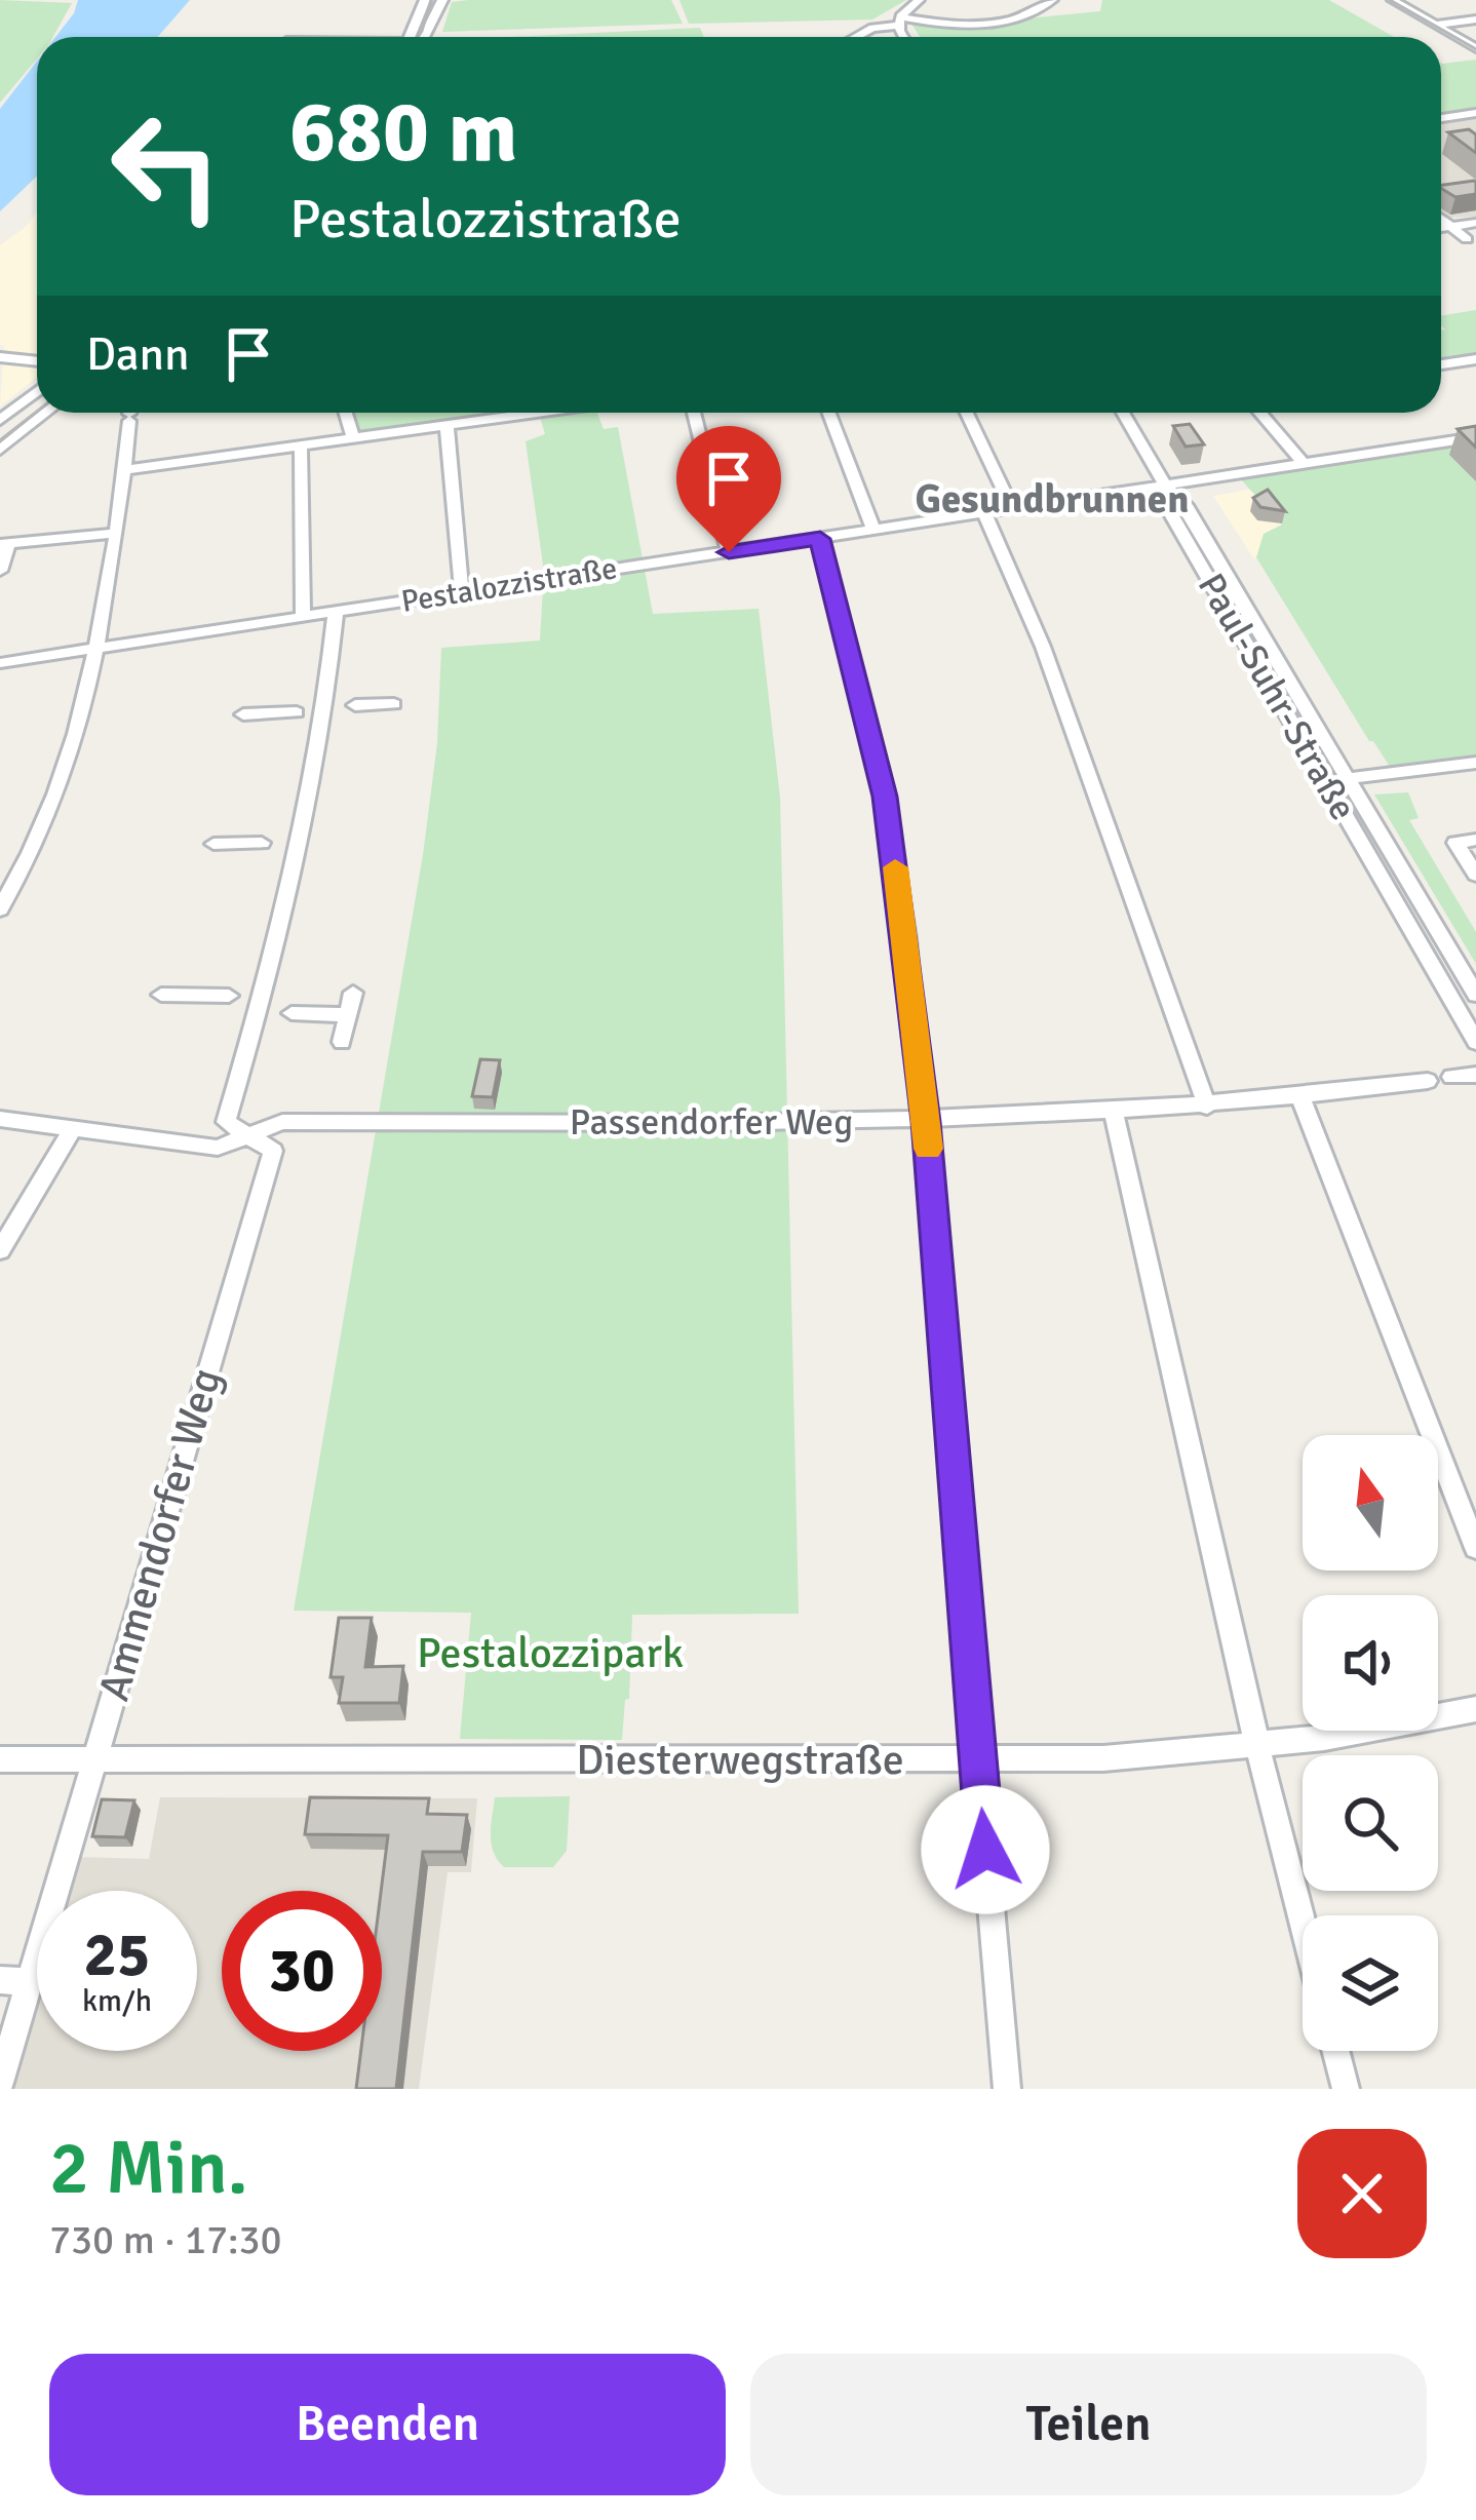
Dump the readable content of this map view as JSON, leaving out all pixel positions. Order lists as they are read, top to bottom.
{
  "streets": {
    "street": [
      "Pestalozzistraße",
      "Paul-Suhr-Straße",
      "Passendorfer Weg",
      "Ammendorfer Weg",
      "Diesterwegstraße"
    ]
  },
  "crossings": [
    ["Pestalozzistraße", "Paul-Suhr-Straße"],
    ["Pestalozzistraße", "Ammendorfer Weg"],
    ["Passendorfer Weg", "Ammendorfer Weg"],
    ["Ammendorfer Weg", "Diesterwegstraße"]
  ],
  "districts": ["Gesundbrunnen"],
  "parks": ["Pestalozzipark"],
  "north": "top",
  "page": {
    "turn": ["680 m", "Pestalozzistraße"],
    "then": "Dann",
    "speed": "25 km/h",
    "limit": "30",
    "heading": ["2 Min.", "730 m · 17:30"],
    "buttons": ["Beenden", "Teilen"]
  }
}
